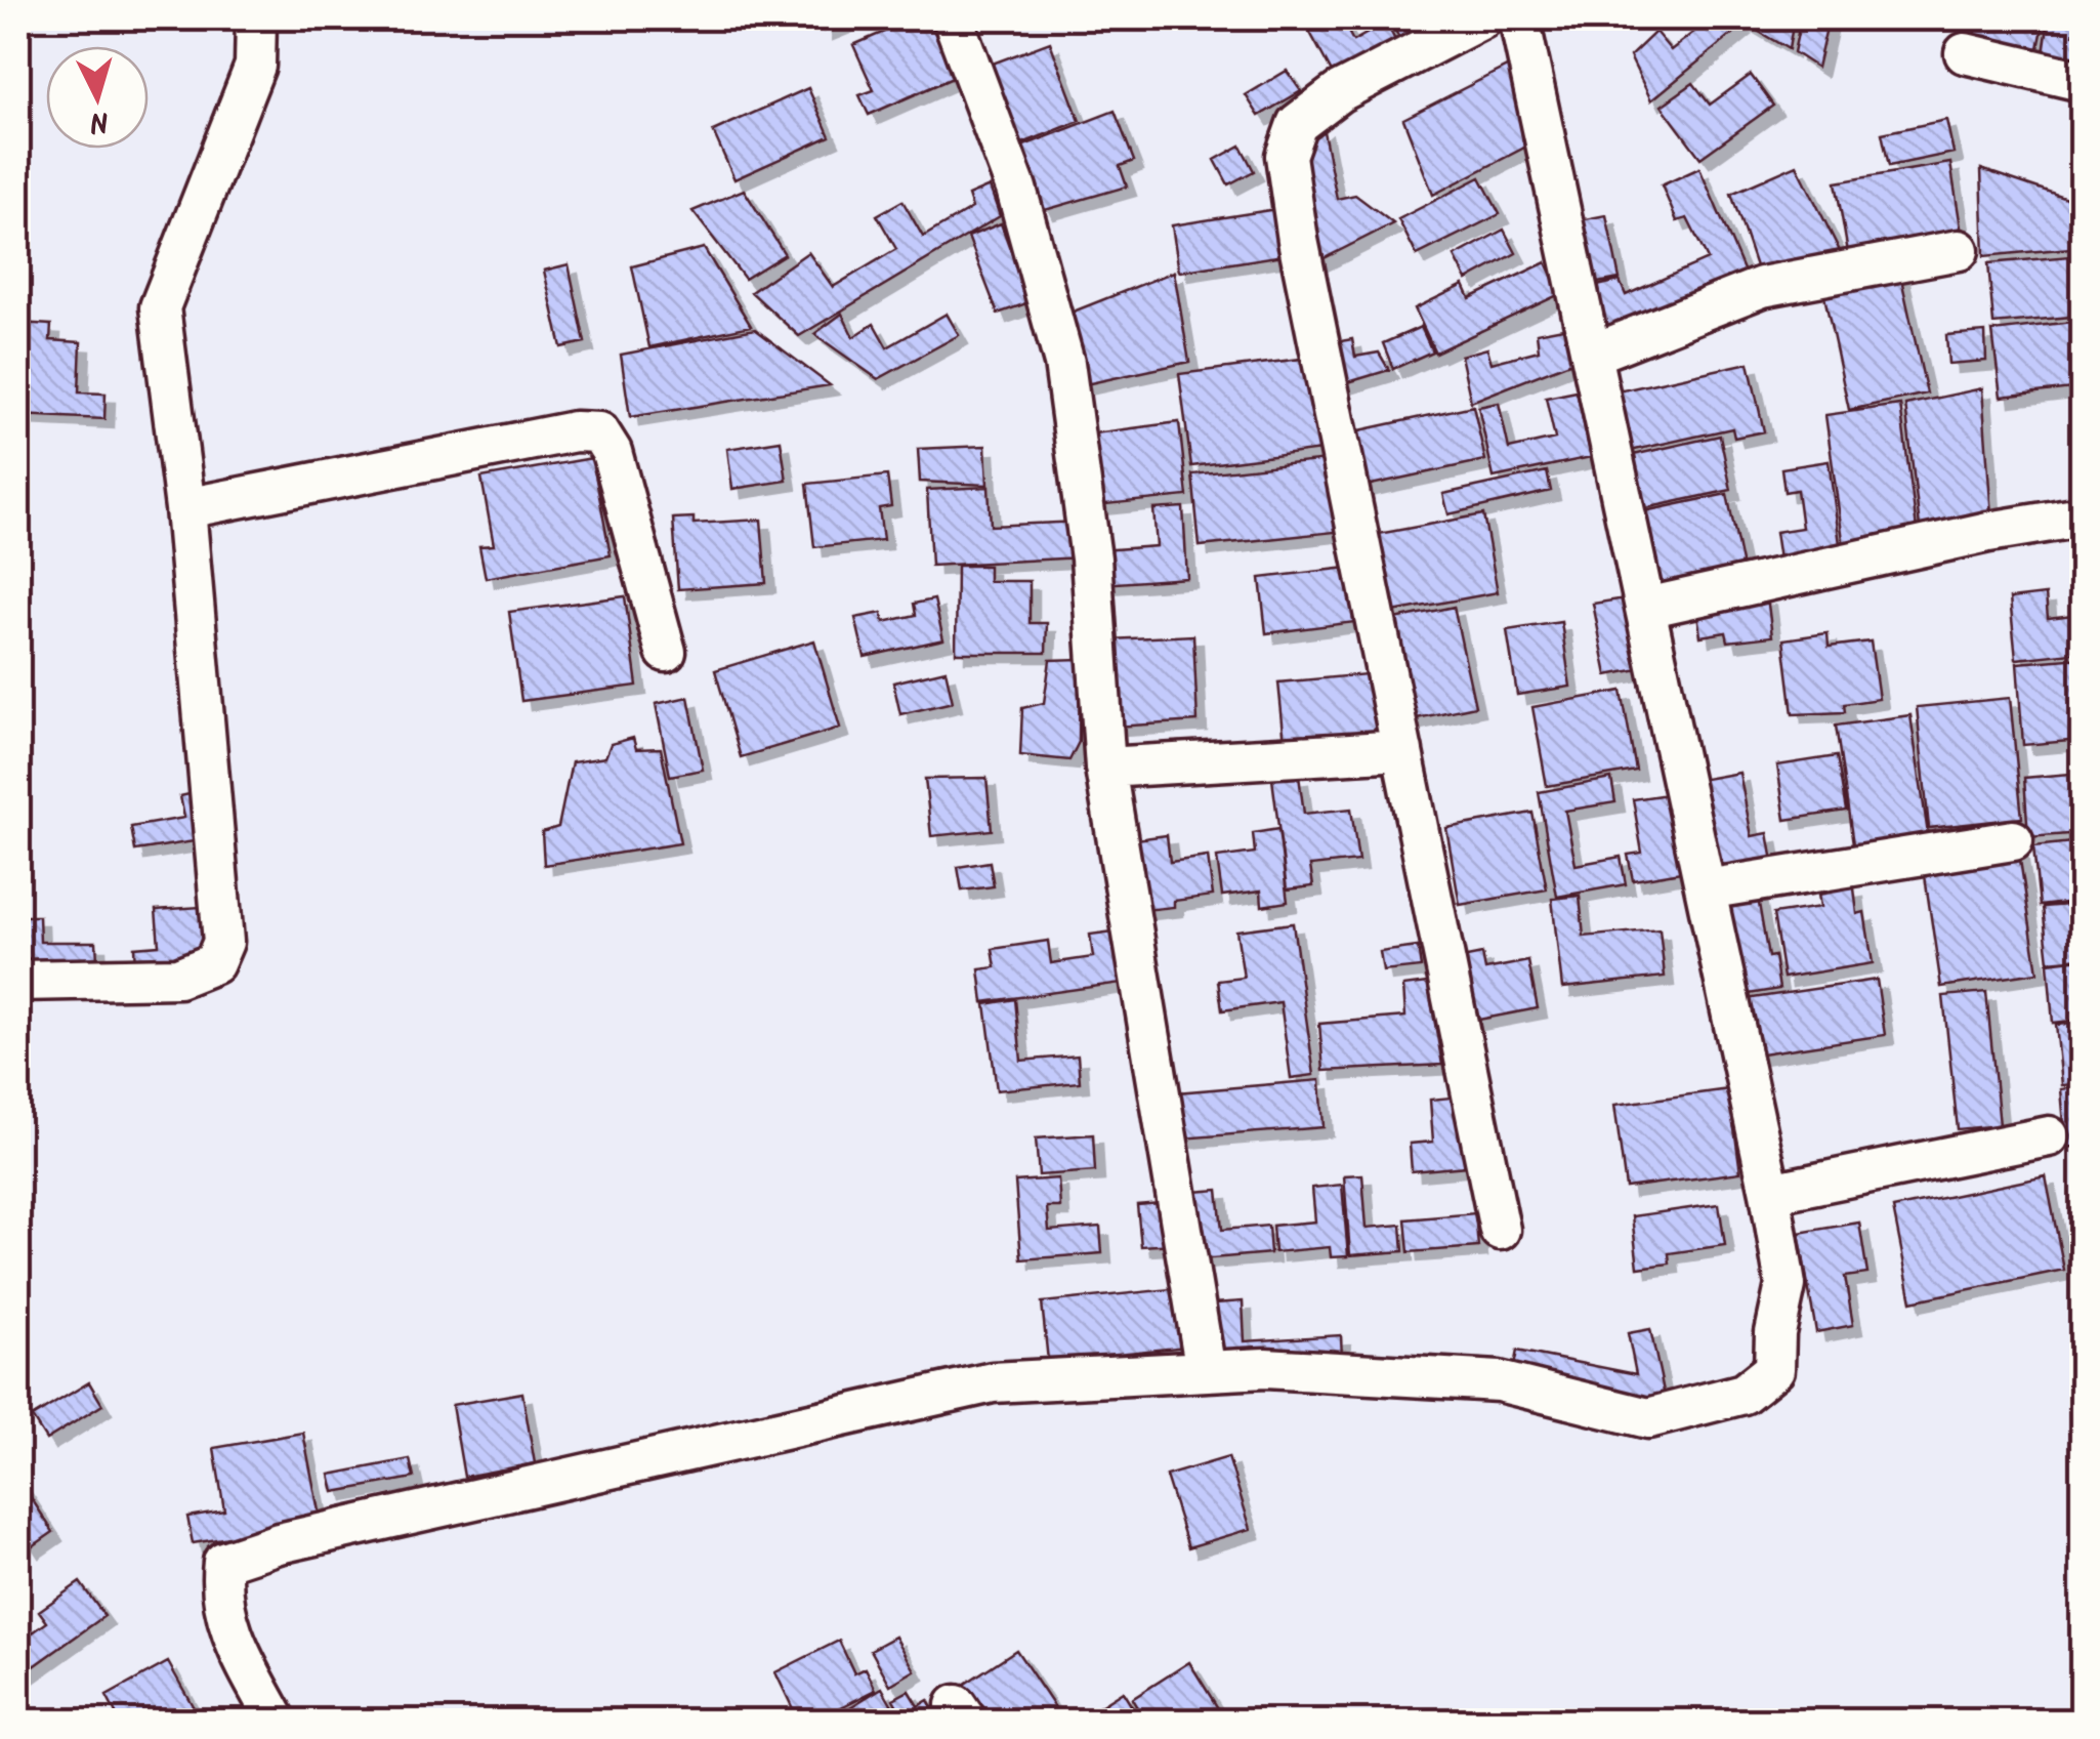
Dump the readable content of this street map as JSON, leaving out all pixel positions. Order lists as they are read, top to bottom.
{
  "north": "bottom"
}
